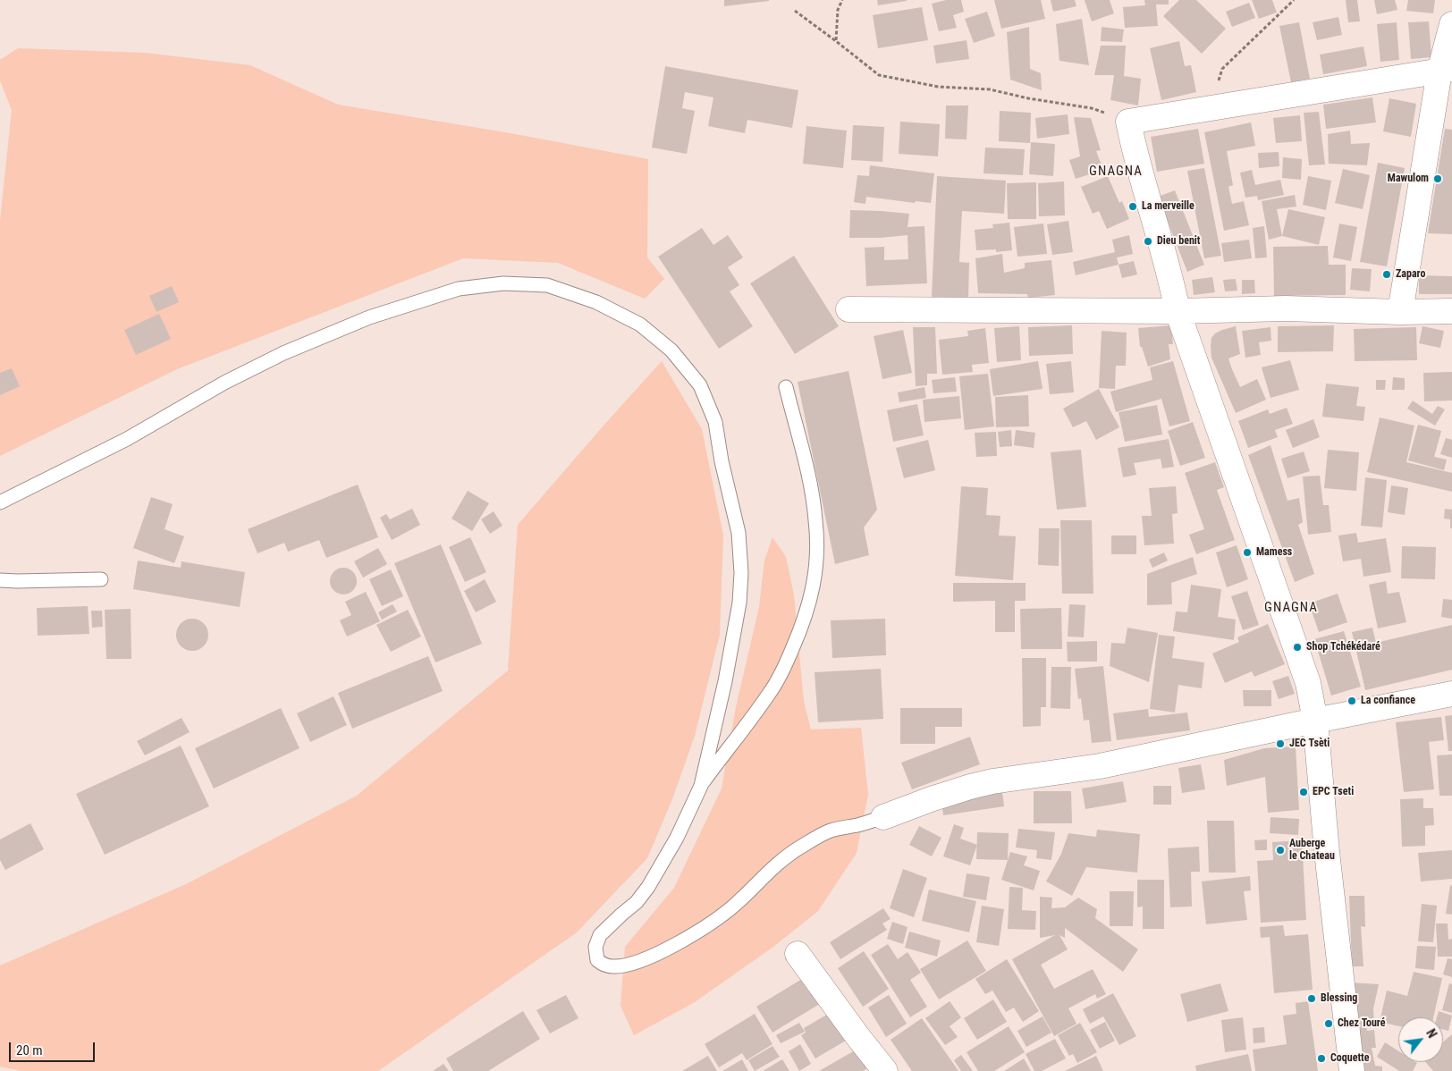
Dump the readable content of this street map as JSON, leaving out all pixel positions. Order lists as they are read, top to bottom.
{
  "districts": ["GNAGNA", "GNAGNA"],
  "places": [
    "Mawulom",
    "La merveille",
    "Dieu benit",
    "Zaparo",
    "Mamess",
    "Shop Tchékédaré",
    "La confiance",
    "JEC Tsèti",
    "EPC Tseti",
    "Auberge le Chateau",
    "Blessing",
    "Chez Touré",
    "Coquette"
  ],
  "scale_bar": "20 m",
  "north": "top right"
}
